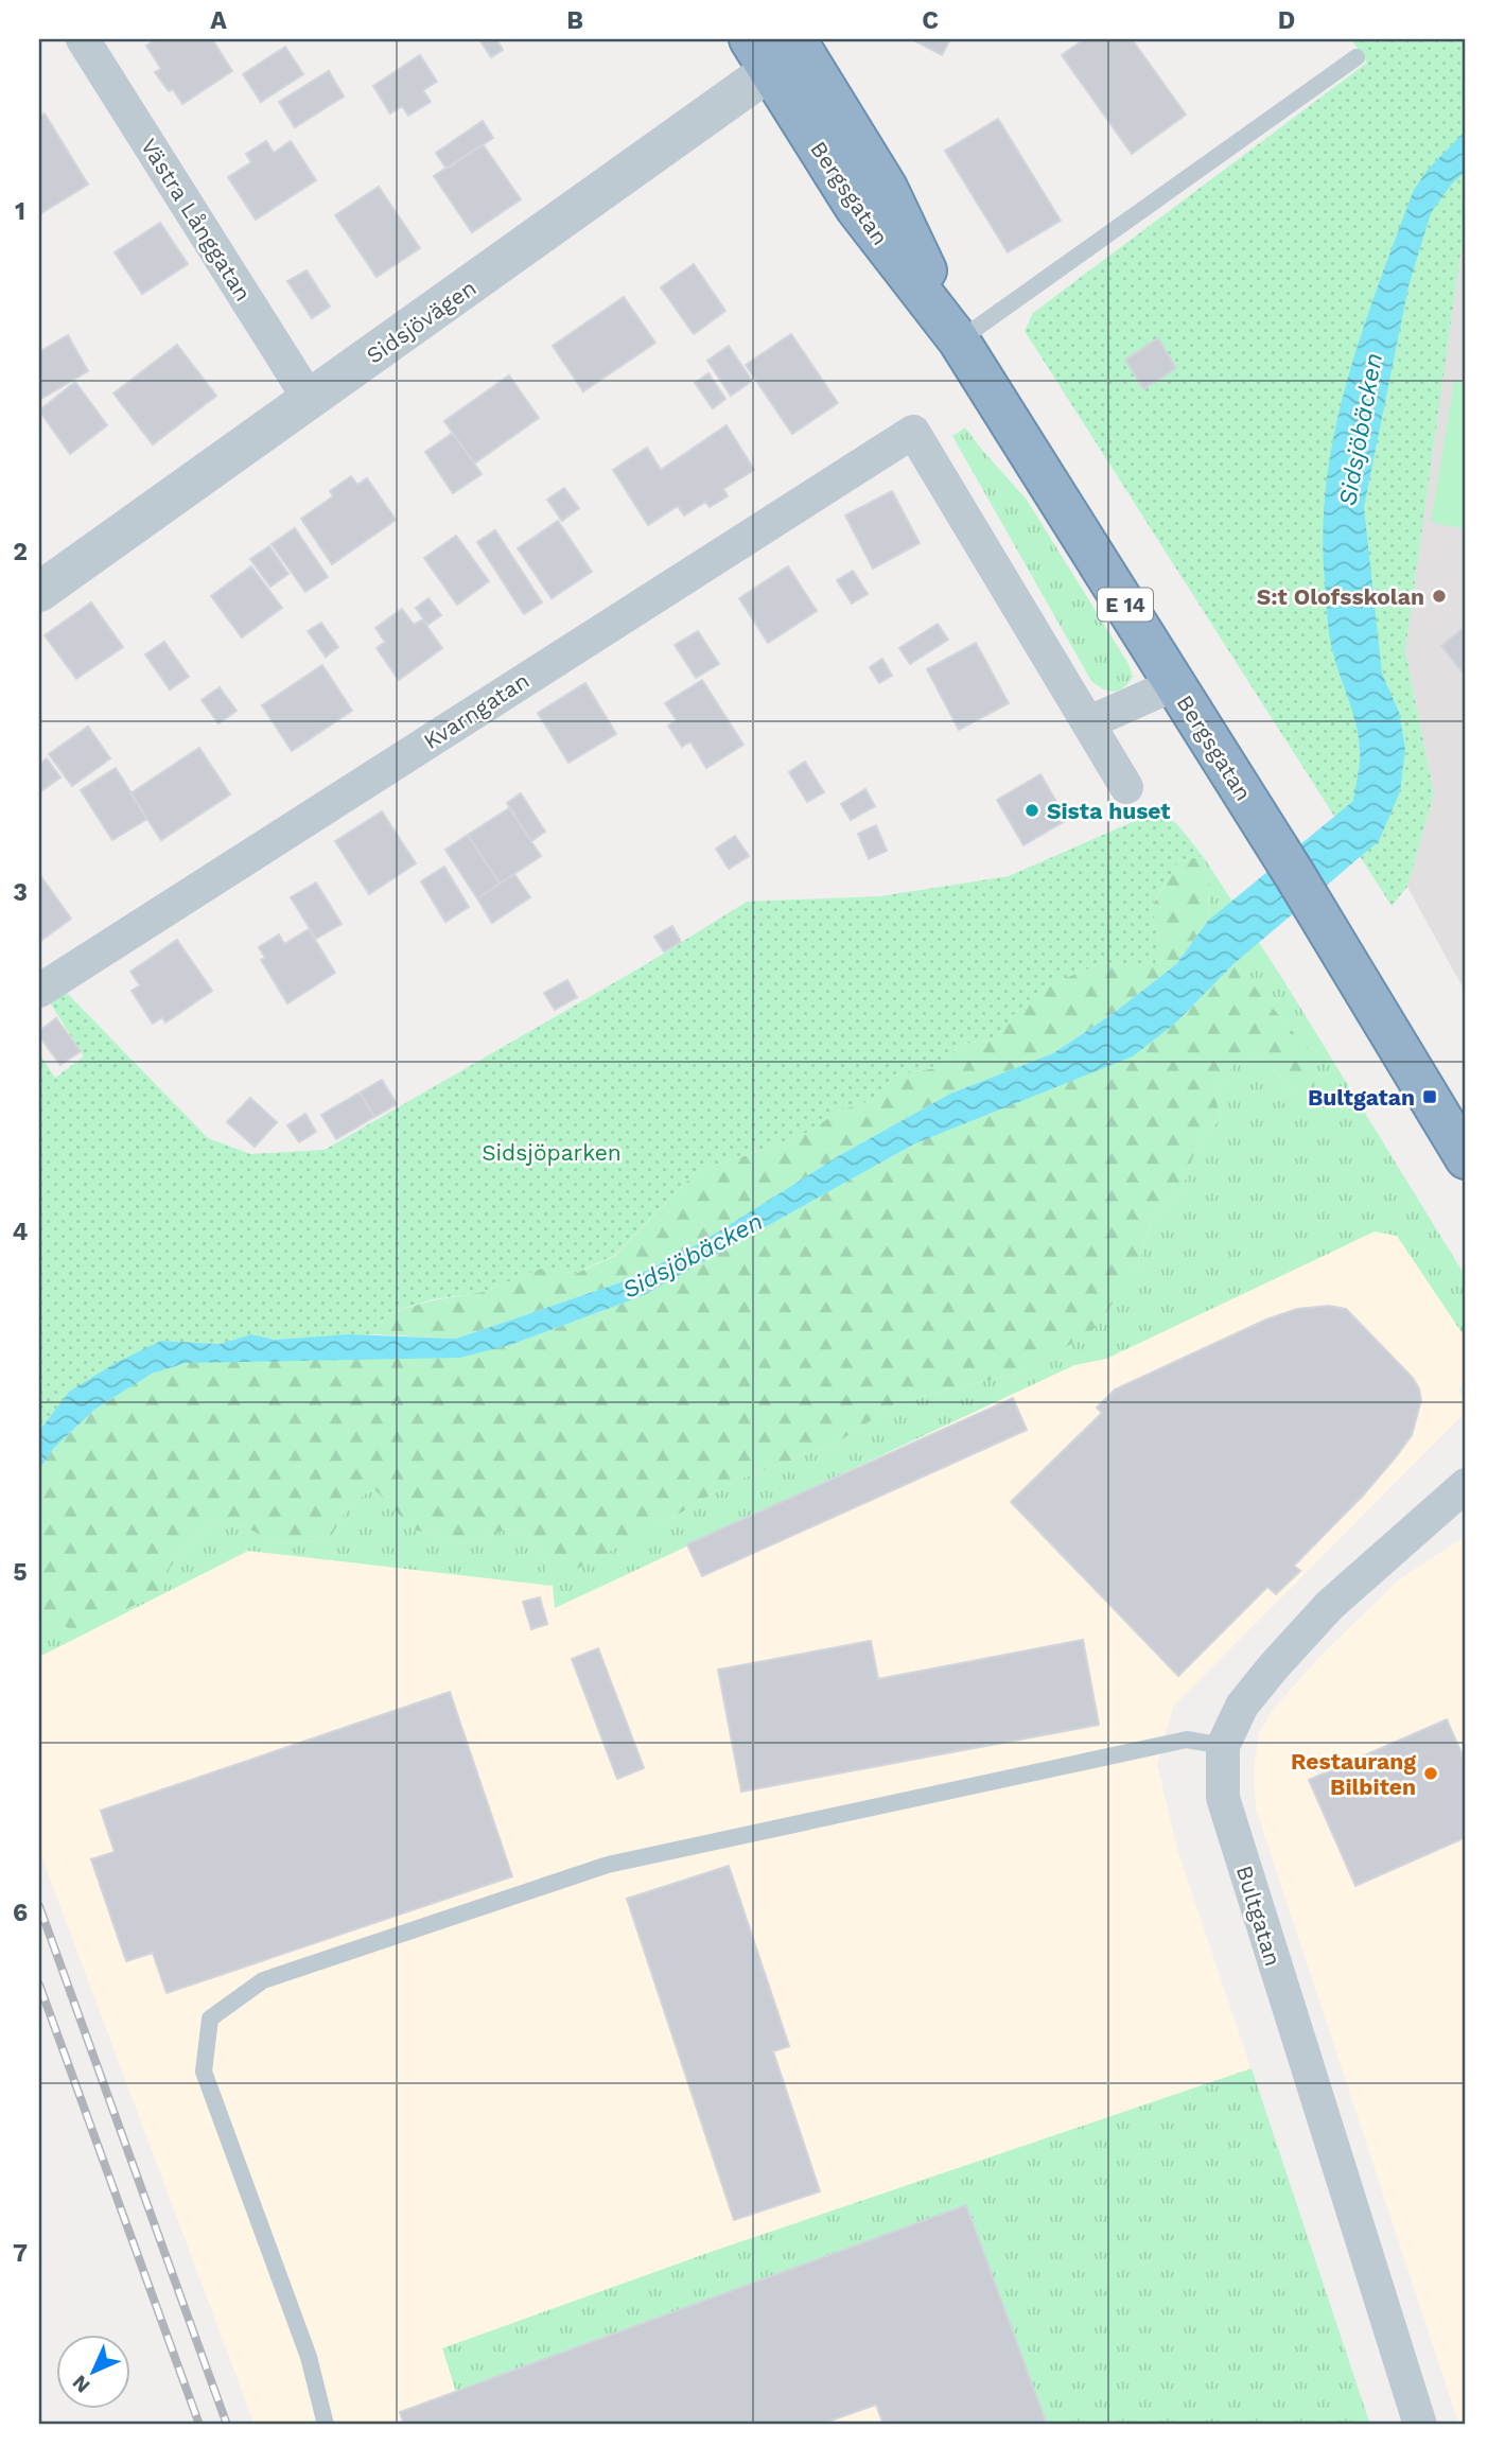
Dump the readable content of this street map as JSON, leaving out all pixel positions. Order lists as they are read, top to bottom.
{
  "streets": {
    "highway": ["Bergsgatan", "E 14"],
    "street": [
      "Västra Långgatan",
      "Sidsjövägen",
      "Kvarngatan",
      "Bultgatan"
    ]
  },
  "crossings": [
    ["Bergsgatan", "Sidsjövägen"],
    ["Västra Långgatan", "Sidsjövägen"]
  ],
  "water": ["Sidsjöbäcken"],
  "parks": ["Sidsjöparken"],
  "places": {
    "other": ["S:t Olofsskolan", "Sista huset", "Restaurang Bilbiten"],
    "transit": ["Bultgatan"]
  },
  "north": "bottom left",
  "grid": {
    "columns": [
      "A",
      "B",
      "C",
      "D"
    ],
    "rows": [
      "1",
      "2",
      "3",
      "4",
      "5",
      "6",
      "7"
    ]
  }
}
